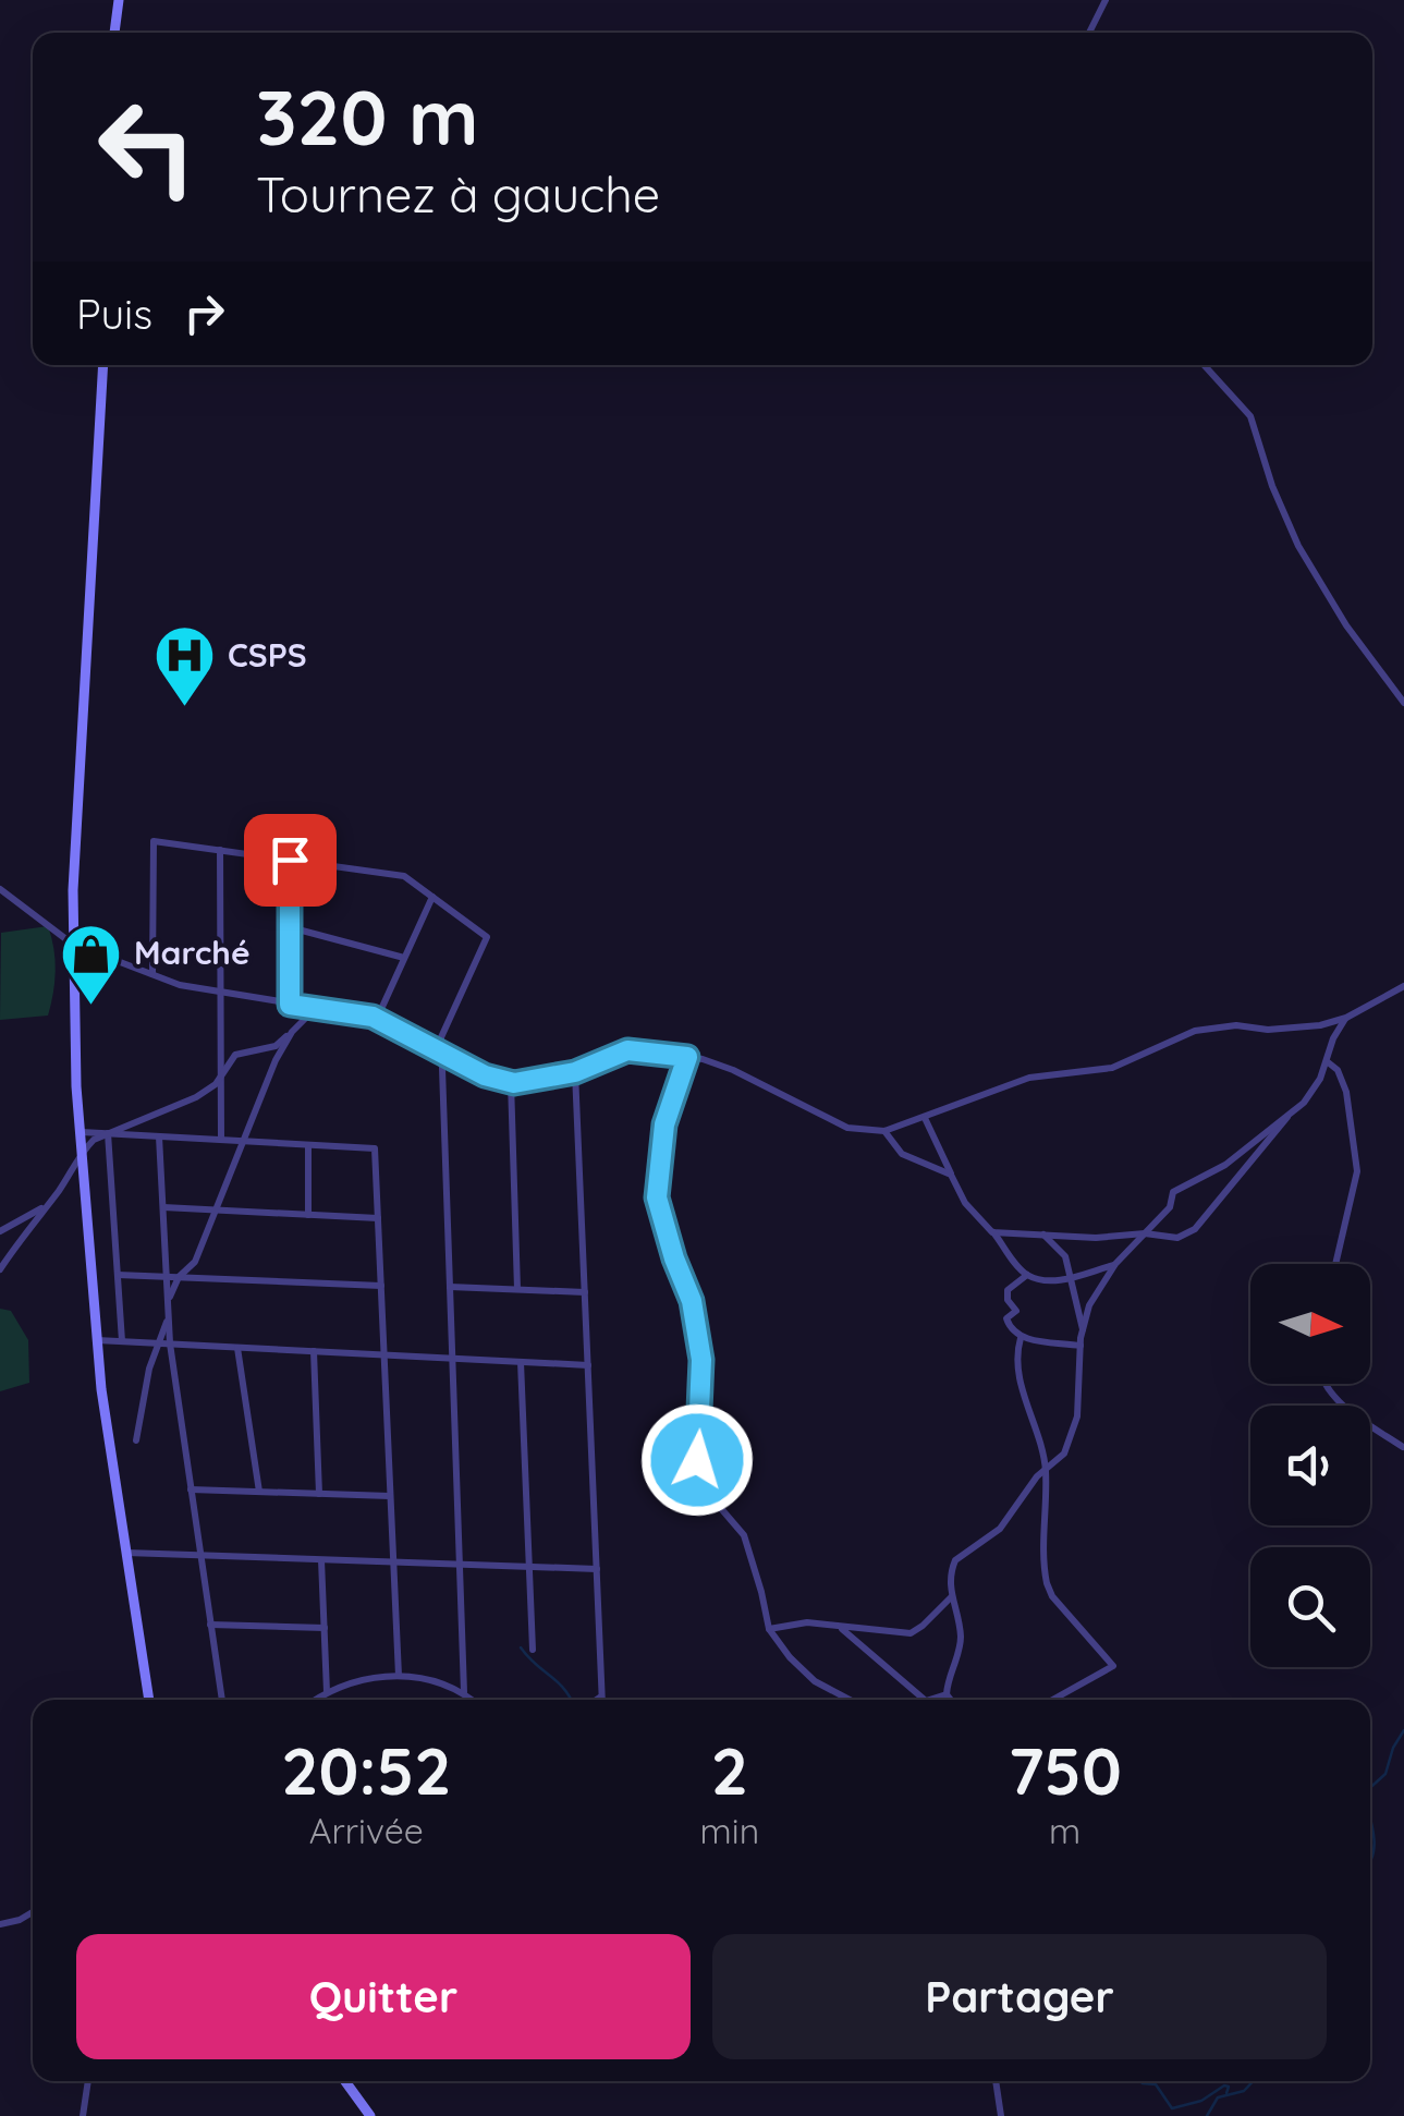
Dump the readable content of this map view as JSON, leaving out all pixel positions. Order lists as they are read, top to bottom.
{
  "places": {
    "hospital": ["CSPS"],
    "shop": ["Marché"]
  },
  "north": "right",
  "page": {
    "turn": ["320 m", "Tournez à gauche"],
    "then": "Puis",
    "eta": [
      "20:52",
      "Arrivée",
      "2",
      "min",
      "750",
      "m"
    ],
    "buttons": ["Quitter", "Partager"]
  }
}
